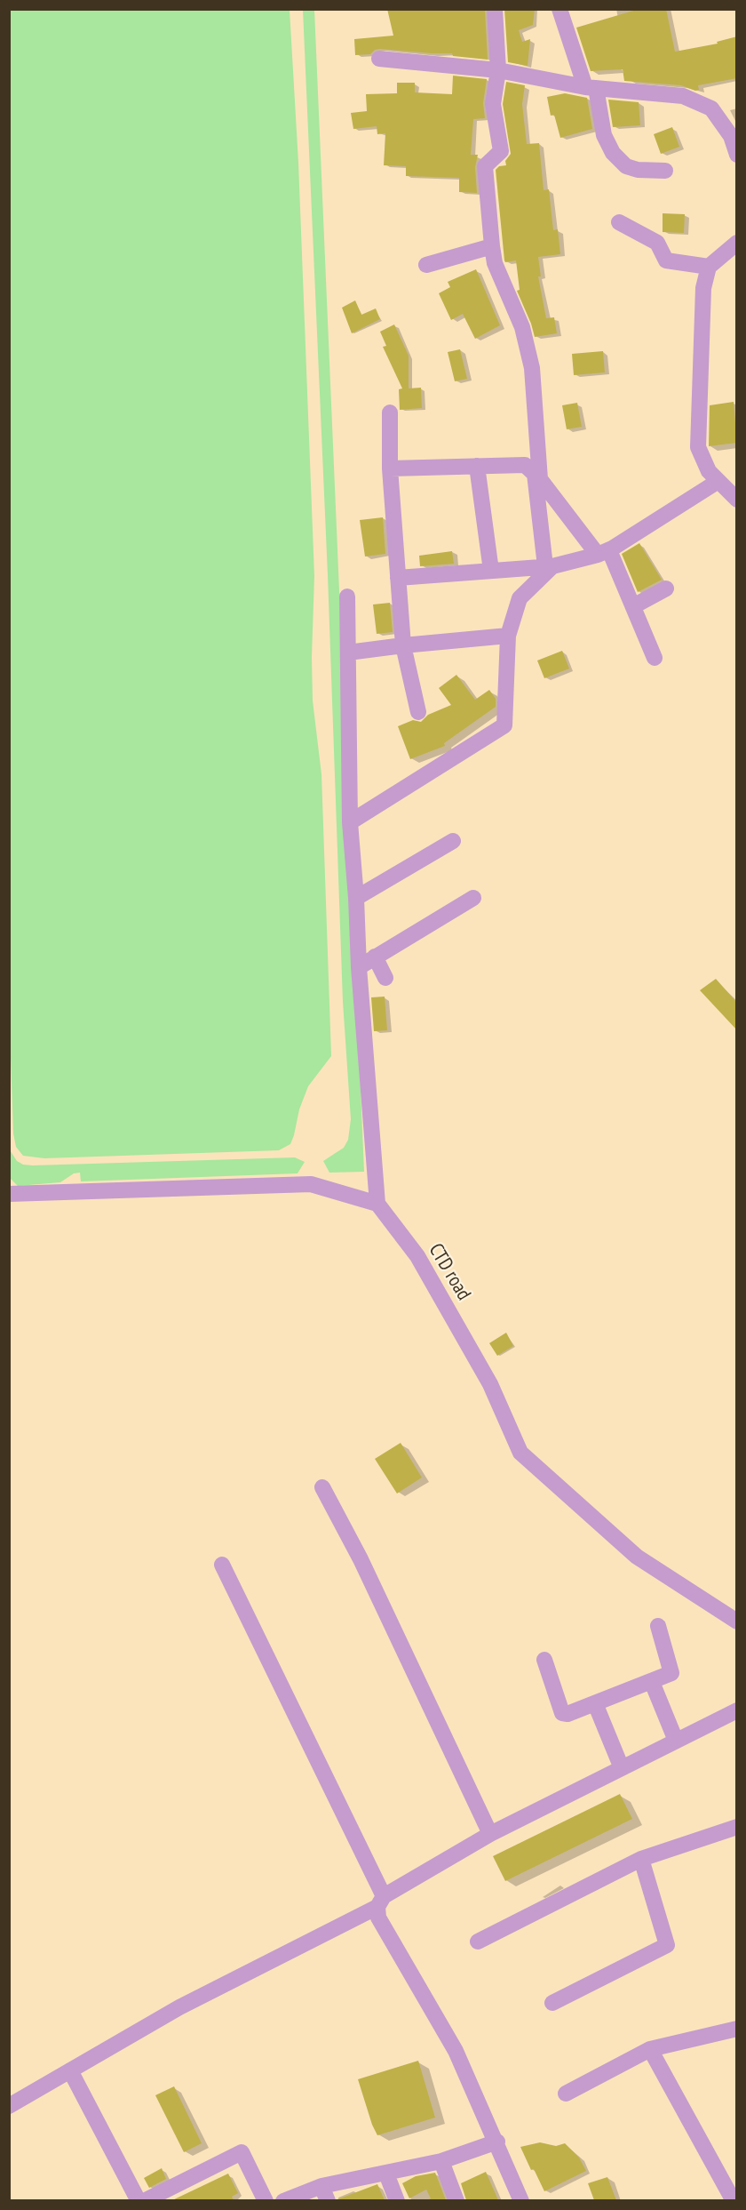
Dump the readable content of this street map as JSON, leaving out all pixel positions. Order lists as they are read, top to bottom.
{
  "streets": {
    "street": ["CTD road"]
  }
}
